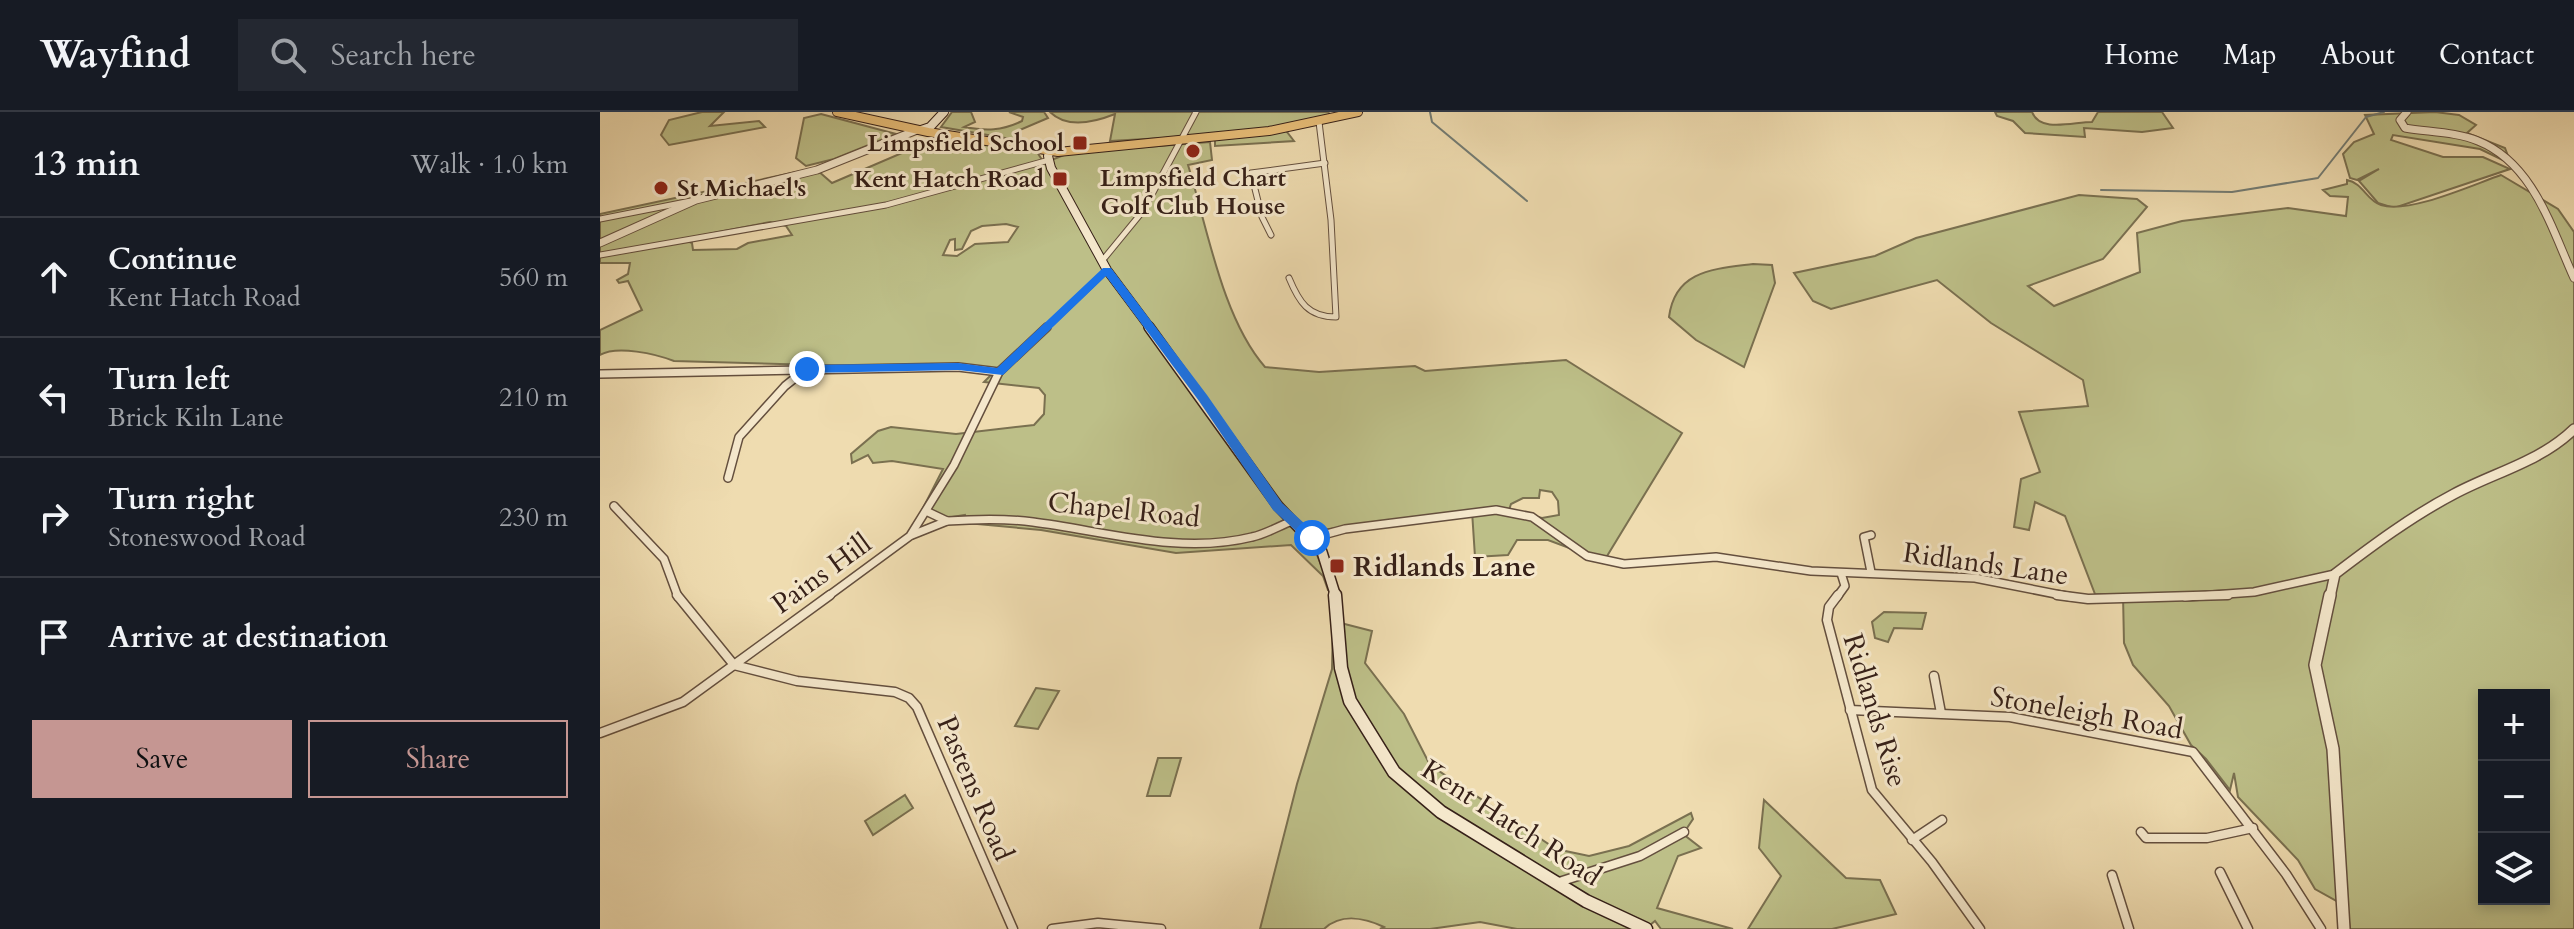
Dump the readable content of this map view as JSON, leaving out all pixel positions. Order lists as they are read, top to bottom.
{
  "streets": {
    "main road": ["Kent Hatch Road"],
    "street": [
      "Chapel Road",
      "Ridlands Lane",
      "Pains Hill",
      "Ridlands Rise",
      "Stoneleigh Road",
      "Pastens Road"
    ]
  },
  "crossings": [
    ["Chapel Road", "Kent Hatch Road"],
    ["Ridlands Lane", "Ridlands Rise"],
    ["Ridlands Lane", "Kent Hatch Road"],
    ["Pains Hill", "Pastens Road"],
    ["Pains Hill", "Kent Hatch Road"],
    ["Ridlands Rise", "Stoneleigh Road"]
  ],
  "places": {
    "transit": ["Limpsfield School", "Kent Hatch Road", "Ridlands Lane"],
    "other": ["Limpsfield Chart Golf Club House", "St Michael's"]
  },
  "page": {
    "header": "Wayfind",
    "search": "Search here",
    "nav": [
      "Home",
      "Map",
      "About",
      "Contact"
    ],
    "heading": ["13 min", "Walk · 1.0 km"],
    "list": [
      ["Continue", "Kent Hatch Road", "560 m"],
      ["Turn left", "Brick Kiln Lane", "210 m"],
      ["Turn right", "Stoneswood Road", "230 m"],
      "Arrive at destination"
    ],
    "map_buttons": ["+", "−"],
    "buttons": ["Save", "Share"]
  }
}
